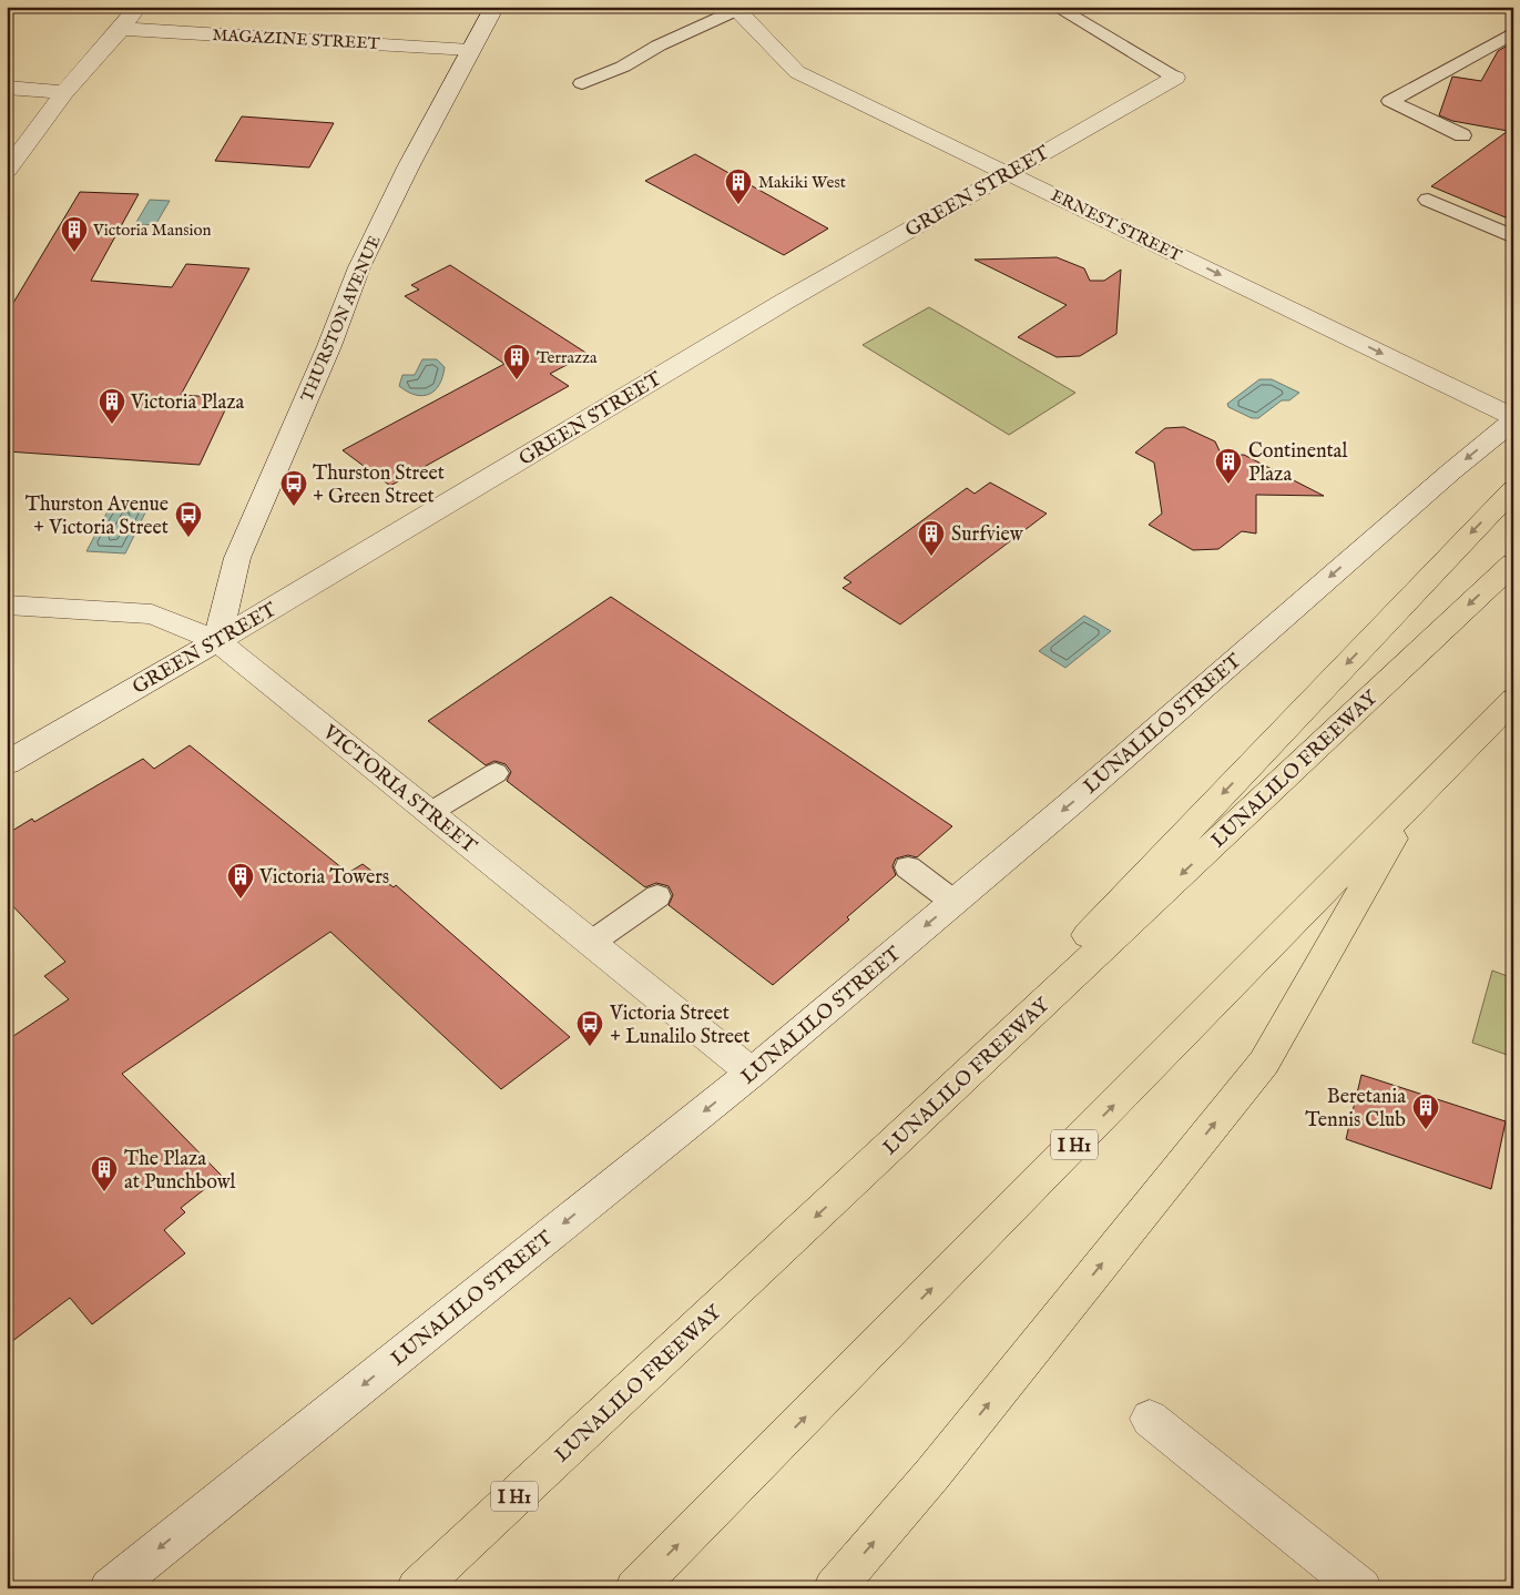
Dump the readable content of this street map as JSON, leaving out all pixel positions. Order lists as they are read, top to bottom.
{
  "streets": {
    "highway": ["LUNALILO FREEWAY", "I H1"],
    "street": [
      "MAGAZINE STREET",
      "GREEN STREET",
      "ERNEST STREET",
      "THURSTON AVENUE",
      "LUNALILO STREET",
      "VICTORIA STREET"
    ]
  },
  "crossings": [
    ["MAGAZINE STREET", "THURSTON AVENUE"],
    ["GREEN STREET", "ERNEST STREET"],
    ["GREEN STREET", "THURSTON AVENUE"],
    ["GREEN STREET", "VICTORIA STREET"],
    ["ERNEST STREET", "LUNALILO STREET"],
    ["THURSTON AVENUE", "VICTORIA STREET"],
    ["LUNALILO STREET", "VICTORIA STREET"]
  ],
  "one_way": ["ERNEST STREET", "LUNALILO STREET"],
  "places": {
    "building": [
      "Makiki West",
      "Victoria Mansion",
      "Terrazza",
      "Victoria Plaza",
      "Continental Plaza",
      "Surfview",
      "Victoria Towers",
      "Beretania Tennis Club",
      "The Plaza at Punchbowl"
    ],
    "bus stop": ["Thurston Street + Green Street", "Thurston Avenue + Victoria Street", "Victoria Street + Lunalilo Street"]
  }
}
